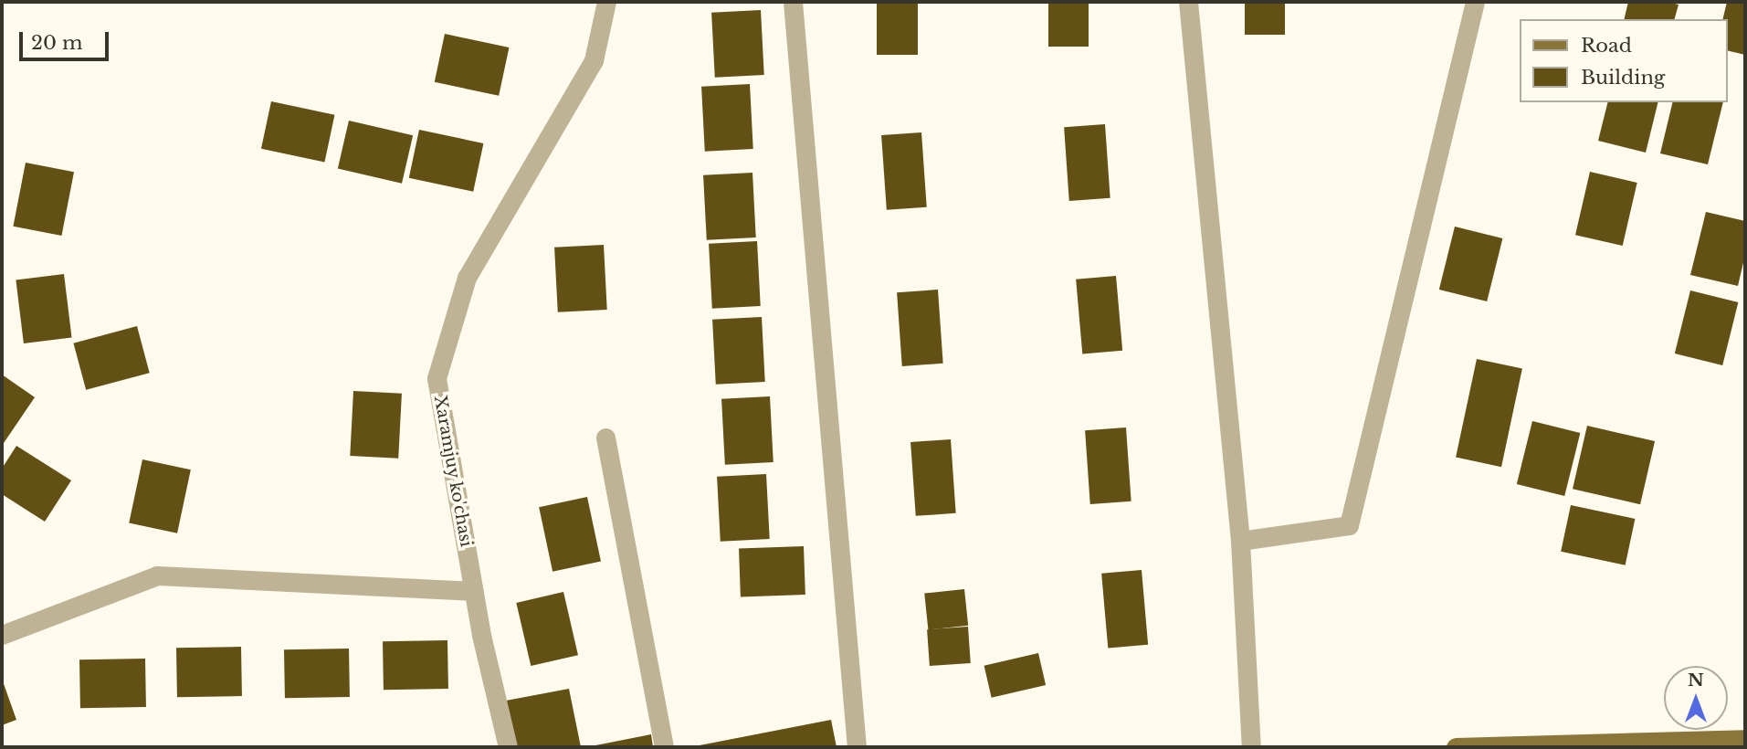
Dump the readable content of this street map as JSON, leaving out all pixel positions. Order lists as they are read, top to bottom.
{
  "streets": {
    "street": ["Xaramjuy ko'chasi"]
  },
  "legend": ["Road", "Building"],
  "scale_bar": "20 m",
  "north": "top"
}
